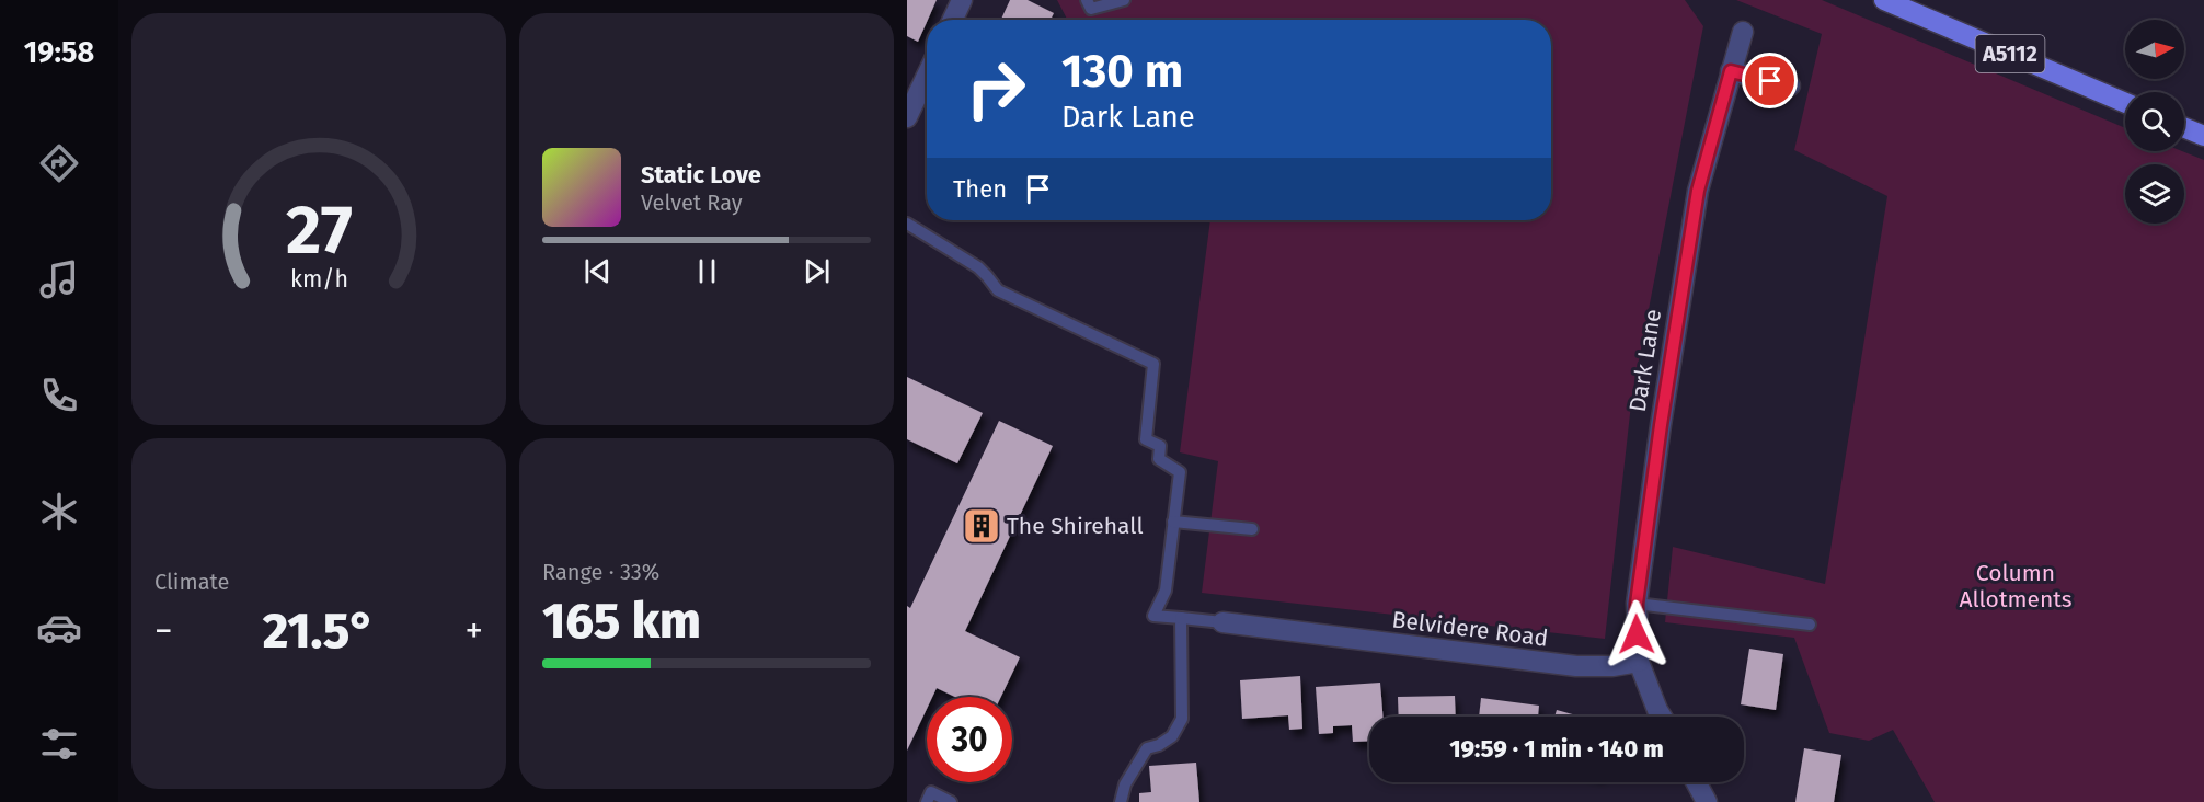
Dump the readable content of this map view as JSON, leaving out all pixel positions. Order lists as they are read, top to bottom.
{
  "streets": {
    "main road": ["A5112"],
    "street": ["Dark Lane", "Belvidere Road"]
  },
  "crossings": [
    ["Dark Lane", "Belvidere Road"]
  ],
  "parks": ["Column Allotments"],
  "places": {
    "building": ["The Shirehall"]
  },
  "north": "right",
  "page": {
    "tabs": "19:58",
    "turn": ["130 m", "Dark Lane"],
    "song": ["Static Love", "Velvet Ray"],
    "then": "Then",
    "tile": [
      "Climate",
      ["Range · 33%", "165 km"]
    ],
    "heat": ["−", "21.5°", "+"],
    "limit": "30",
    "trip": "19:59 · 1 min · 140 m",
    "gauge": ["27", "km/h"]
  }
}
